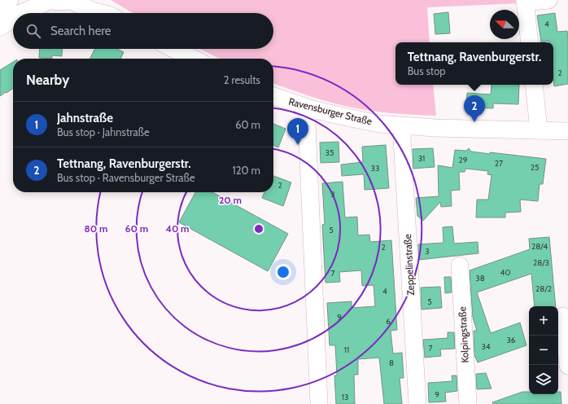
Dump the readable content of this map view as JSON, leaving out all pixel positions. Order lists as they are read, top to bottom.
{
  "streets": {
    "street": ["Ravensburger Straße", "Zeppelinstraße", "Kolpingstraße"]
  },
  "crossings": [
    ["Ravensburger Straße", "Zeppelinstraße"]
  ],
  "house_numbers": [
    "4",
    "2",
    "35",
    "31",
    "29",
    "27",
    "25",
    "33",
    "2",
    "3",
    "5",
    "28/4",
    "2",
    "3",
    "28/3",
    "40",
    "7",
    "38",
    "28/2",
    "4",
    "5",
    "9",
    "6",
    "36",
    "34",
    "7",
    "11",
    "8",
    "9",
    "13"
  ],
  "north": "left",
  "page": {
    "search": "Search here",
    "popup": ["Tettnang, Ravenburgerstr.", "Bus stop"],
    "heading": ["Nearby", "2 results"],
    "pins": ["2", "1"],
    "list": [
      {
        "mark": "1",
        "name": "Jahnstraße",
        "note": "Bus stop · Jahnstraße",
        "value": "60 m"
      },
      {
        "mark": "2",
        "name": "Tettnang, Ravenburgerstr.",
        "note": "Bus stop · Ravensburger Straße",
        "value": "120 m"
      }
    ],
    "map_buttons": ["+", "−"]
  },
  "rings": [
    "20 m",
    "80 m",
    "60 m",
    "40 m"
  ]
}
